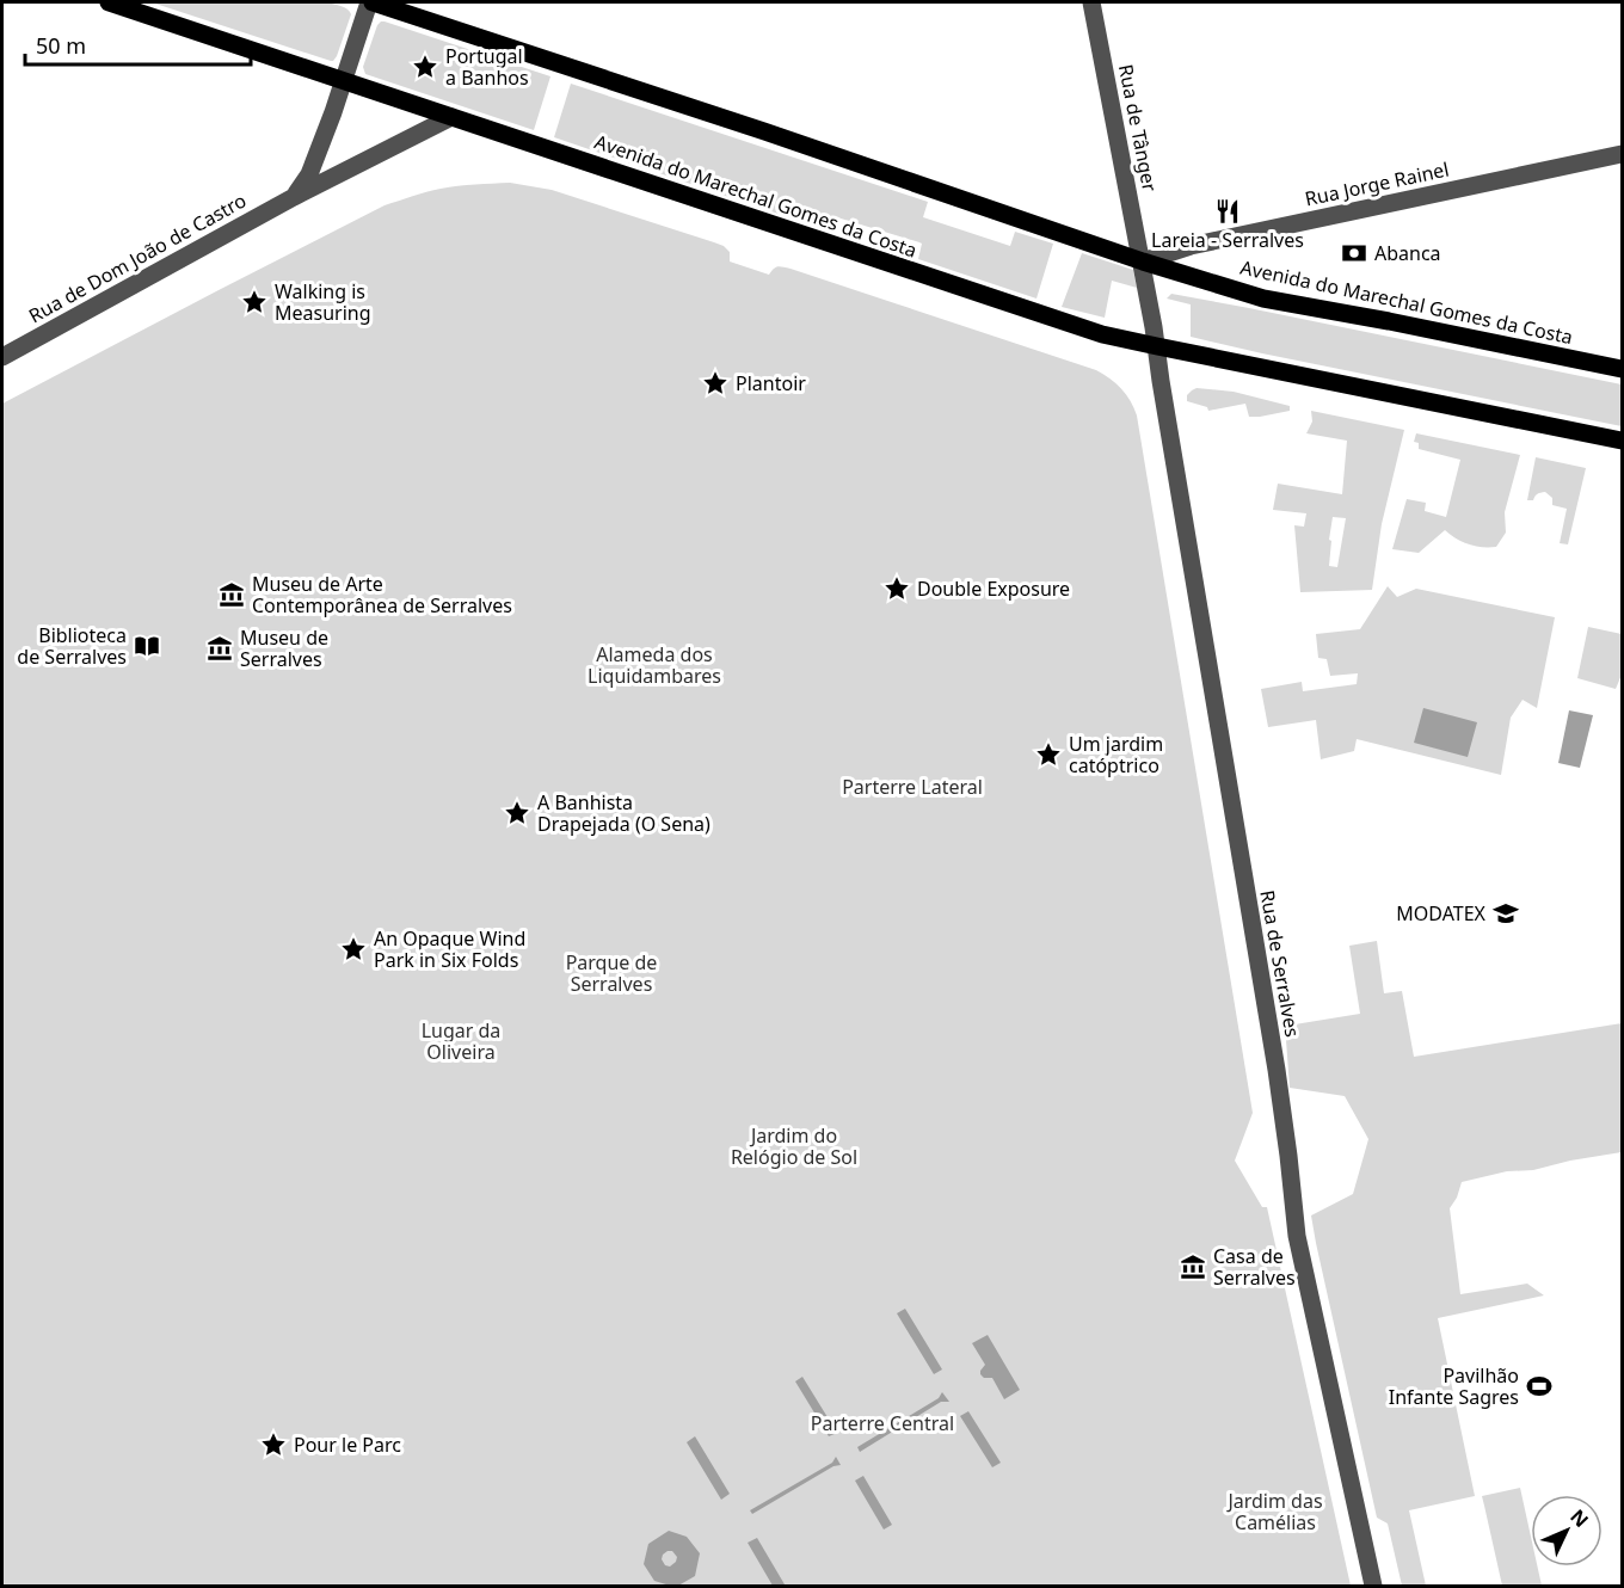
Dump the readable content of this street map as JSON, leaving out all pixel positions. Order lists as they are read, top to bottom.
{
  "streets": {
    "main road": ["Avenida do Marechal Gomes da Costa"],
    "street": [
      "Rua de Tânger",
      "Rua Jorge Rainel",
      "Rua de Dom João de Castro",
      "Rua de Serralves"
    ]
  },
  "crossings": [
    ["Rua de Tânger", "Rua Jorge Rainel"],
    ["Rua de Tânger", "Avenida do Marechal Gomes da Costa"],
    ["Rua Jorge Rainel", "Avenida do Marechal Gomes da Costa"],
    ["Avenida do Marechal Gomes da Costa", "Rua de Dom João de Castro"],
    ["Avenida do Marechal Gomes da Costa", "Rua de Serralves"]
  ],
  "parks": [
    "Alameda dos Liquidambares",
    "Parterre Lateral",
    "Parque de Serralves",
    "Lugar da Oliveira",
    "Jardim do Relógio de Sol",
    "Parterre Central",
    "Jardim das Camélias"
  ],
  "places": {
    "place": [
      "Portugal a Banhos",
      "Walking is Measuring",
      "Plantoir",
      "Double Exposure",
      "Um jardim catóptrico",
      "A Banhista Drapejada (O Sena)",
      "An Opaque Wind Park in Six Folds",
      "Pour le Parc"
    ],
    "restaurant": ["Lareia - Serralves"],
    "bank": ["Abanca"],
    "museum": ["Museu de Arte Contemporânea de Serralves", "Museu de Serralves", "Casa de Serralves"],
    "library": ["Biblioteca de Serralves"],
    "school or university": ["MODATEX"],
    "sports": ["Pavilhão Infante Sagres"]
  },
  "scale_bar": "50 m",
  "north": "top right"
}
